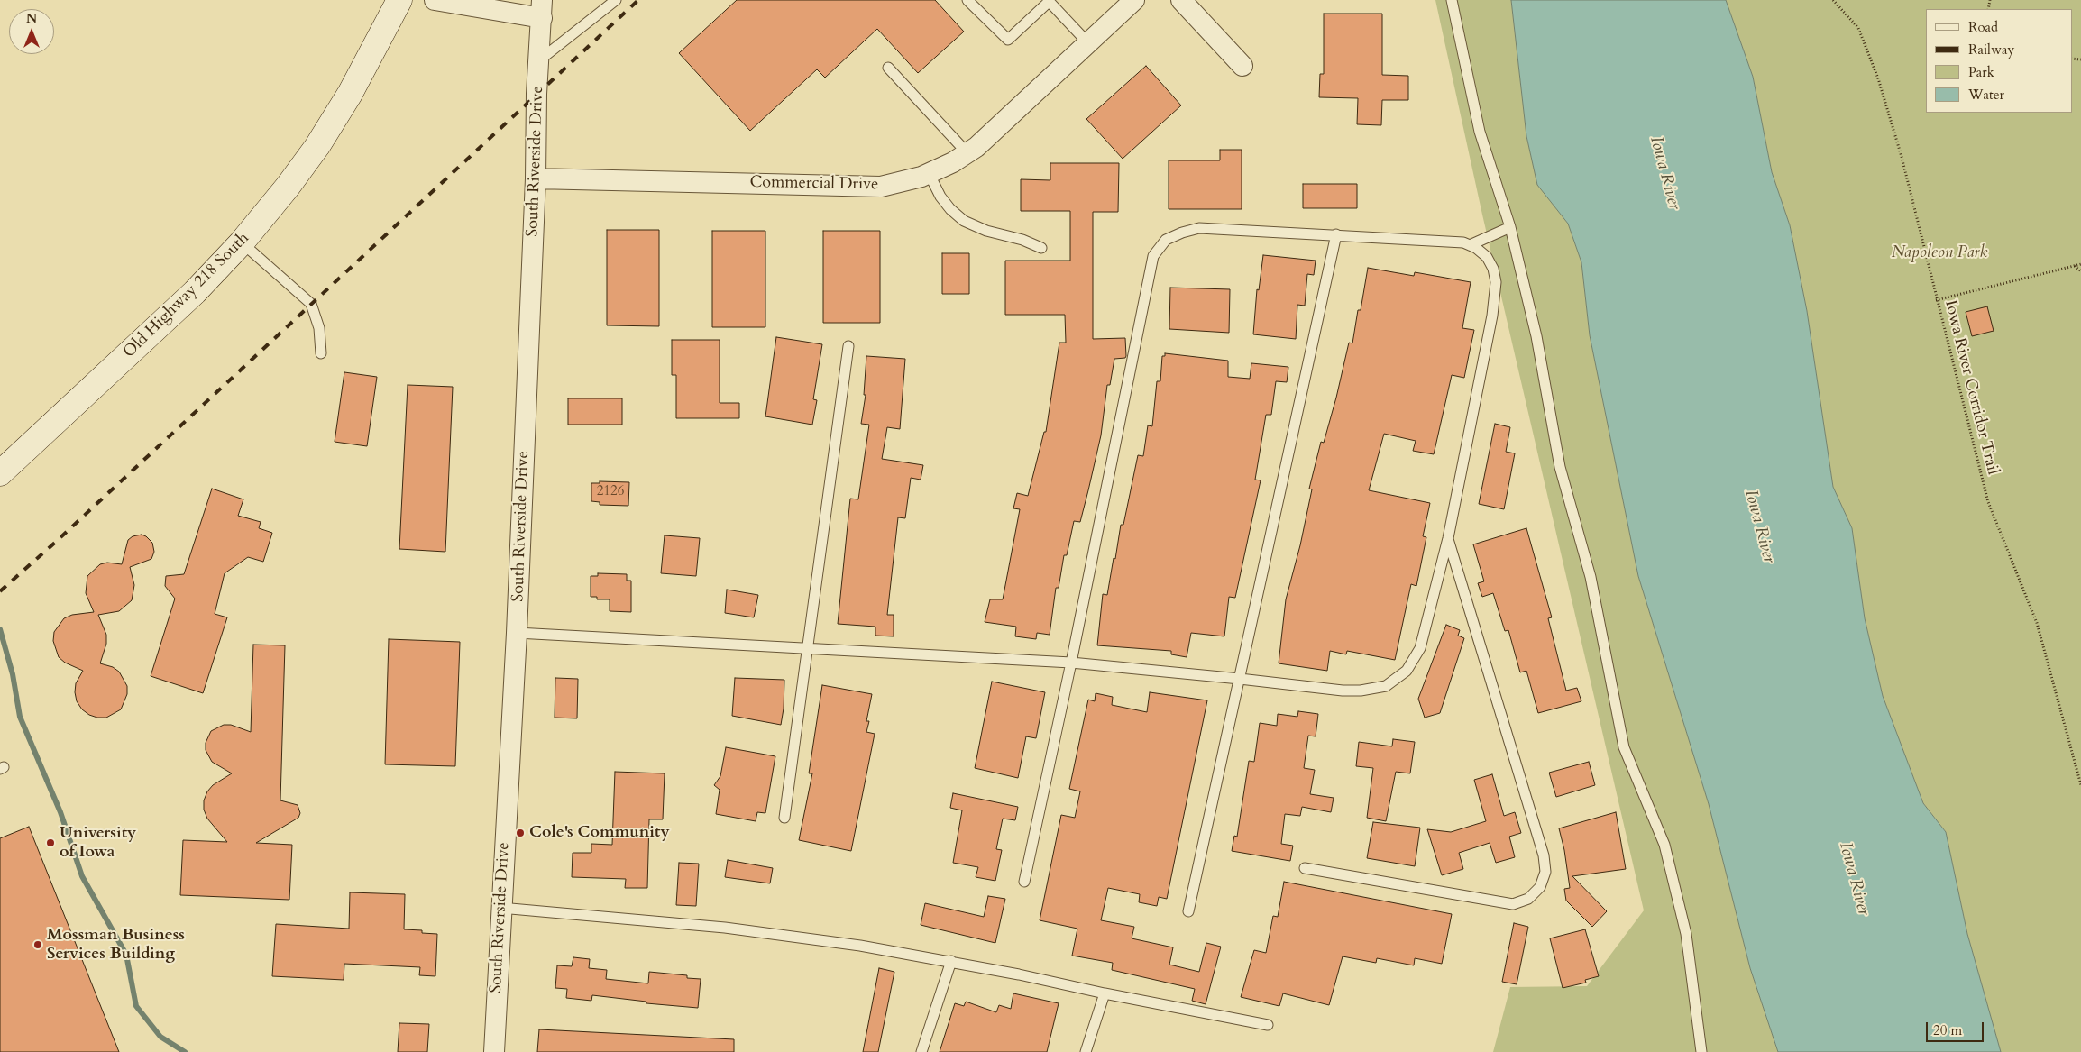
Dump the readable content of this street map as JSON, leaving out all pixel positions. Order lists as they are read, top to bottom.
{
  "streets": {
    "main road": ["Old Highway 218 South"],
    "street": ["South Riverside Drive", "Commercial Drive"],
    "path": ["Iowa River Corridor Trail"]
  },
  "crossings": [
    ["South Riverside Drive", "Commercial Drive"]
  ],
  "water": ["Iowa River"],
  "parks": ["Napoleon Park"],
  "places": ["Cole's Community", "University of Iowa", "Mossman Business Services Building"],
  "house_numbers": ["2126"],
  "legend": [
    "Road",
    "Railway",
    "Park",
    "Water"
  ],
  "scale_bar": "20 m",
  "north": "top"
}
